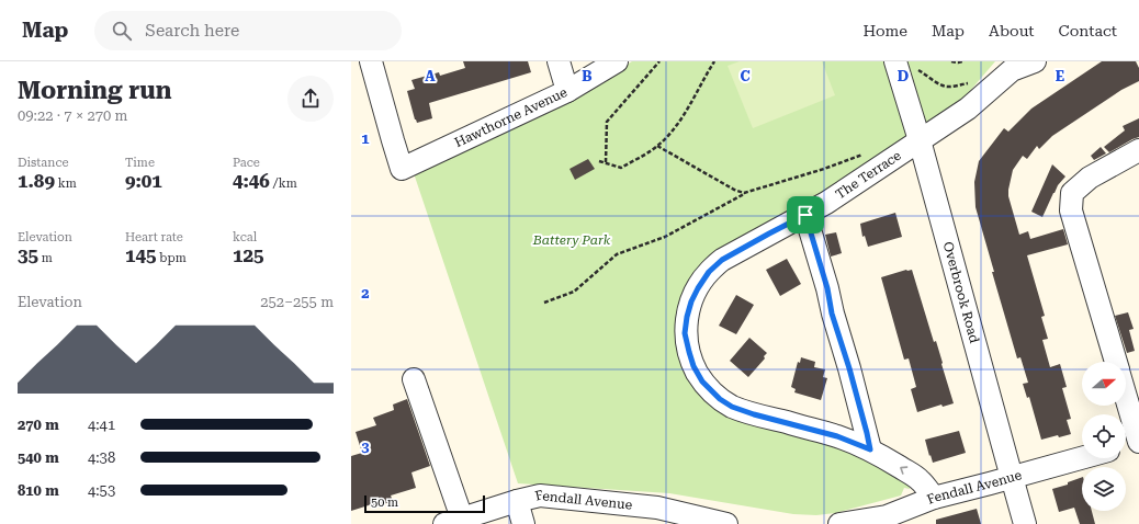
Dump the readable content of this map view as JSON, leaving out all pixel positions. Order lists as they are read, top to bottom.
{
  "streets": {
    "street": [
      "Hawthorne Avenue",
      "The Terrace",
      "Overbrook Road",
      "Fendall Avenue"
    ]
  },
  "crossings": [
    ["The Terrace", "Overbrook Road"],
    ["The Terrace", "Fendall Avenue"],
    ["Overbrook Road", "Fendall Avenue"]
  ],
  "parks": ["Battery Park"],
  "scale_bar": "50 m",
  "north": "right",
  "page": {
    "header": "Map",
    "search": "Search here",
    "nav": [
      "Home",
      "Map",
      "About",
      "Contact"
    ],
    "heading": ["Morning run", "09:22 · 7 × 270 m"],
    "stats": [
      ["Distance", "1.89 km"],
      ["Time", "9:01"],
      ["Pace", "4:46 /km"],
      ["Elevation", "35 m"],
      ["Heart rate", "145 bpm"],
      ["kcal", "125"]
    ],
    "chart": ["Elevation", "252–255 m"],
    "list": [
      {
        "name": "270 m",
        "note": "4:41"
      },
      {
        "name": "540 m",
        "note": "4:38"
      },
      {
        "name": "810 m",
        "note": "4:53"
      }
    ],
    "scale": "50 m"
  },
  "grid": {
    "columns": [
      "A",
      "B",
      "C",
      "D",
      "E"
    ],
    "rows": ["1", "2", "3"]
  }
}
